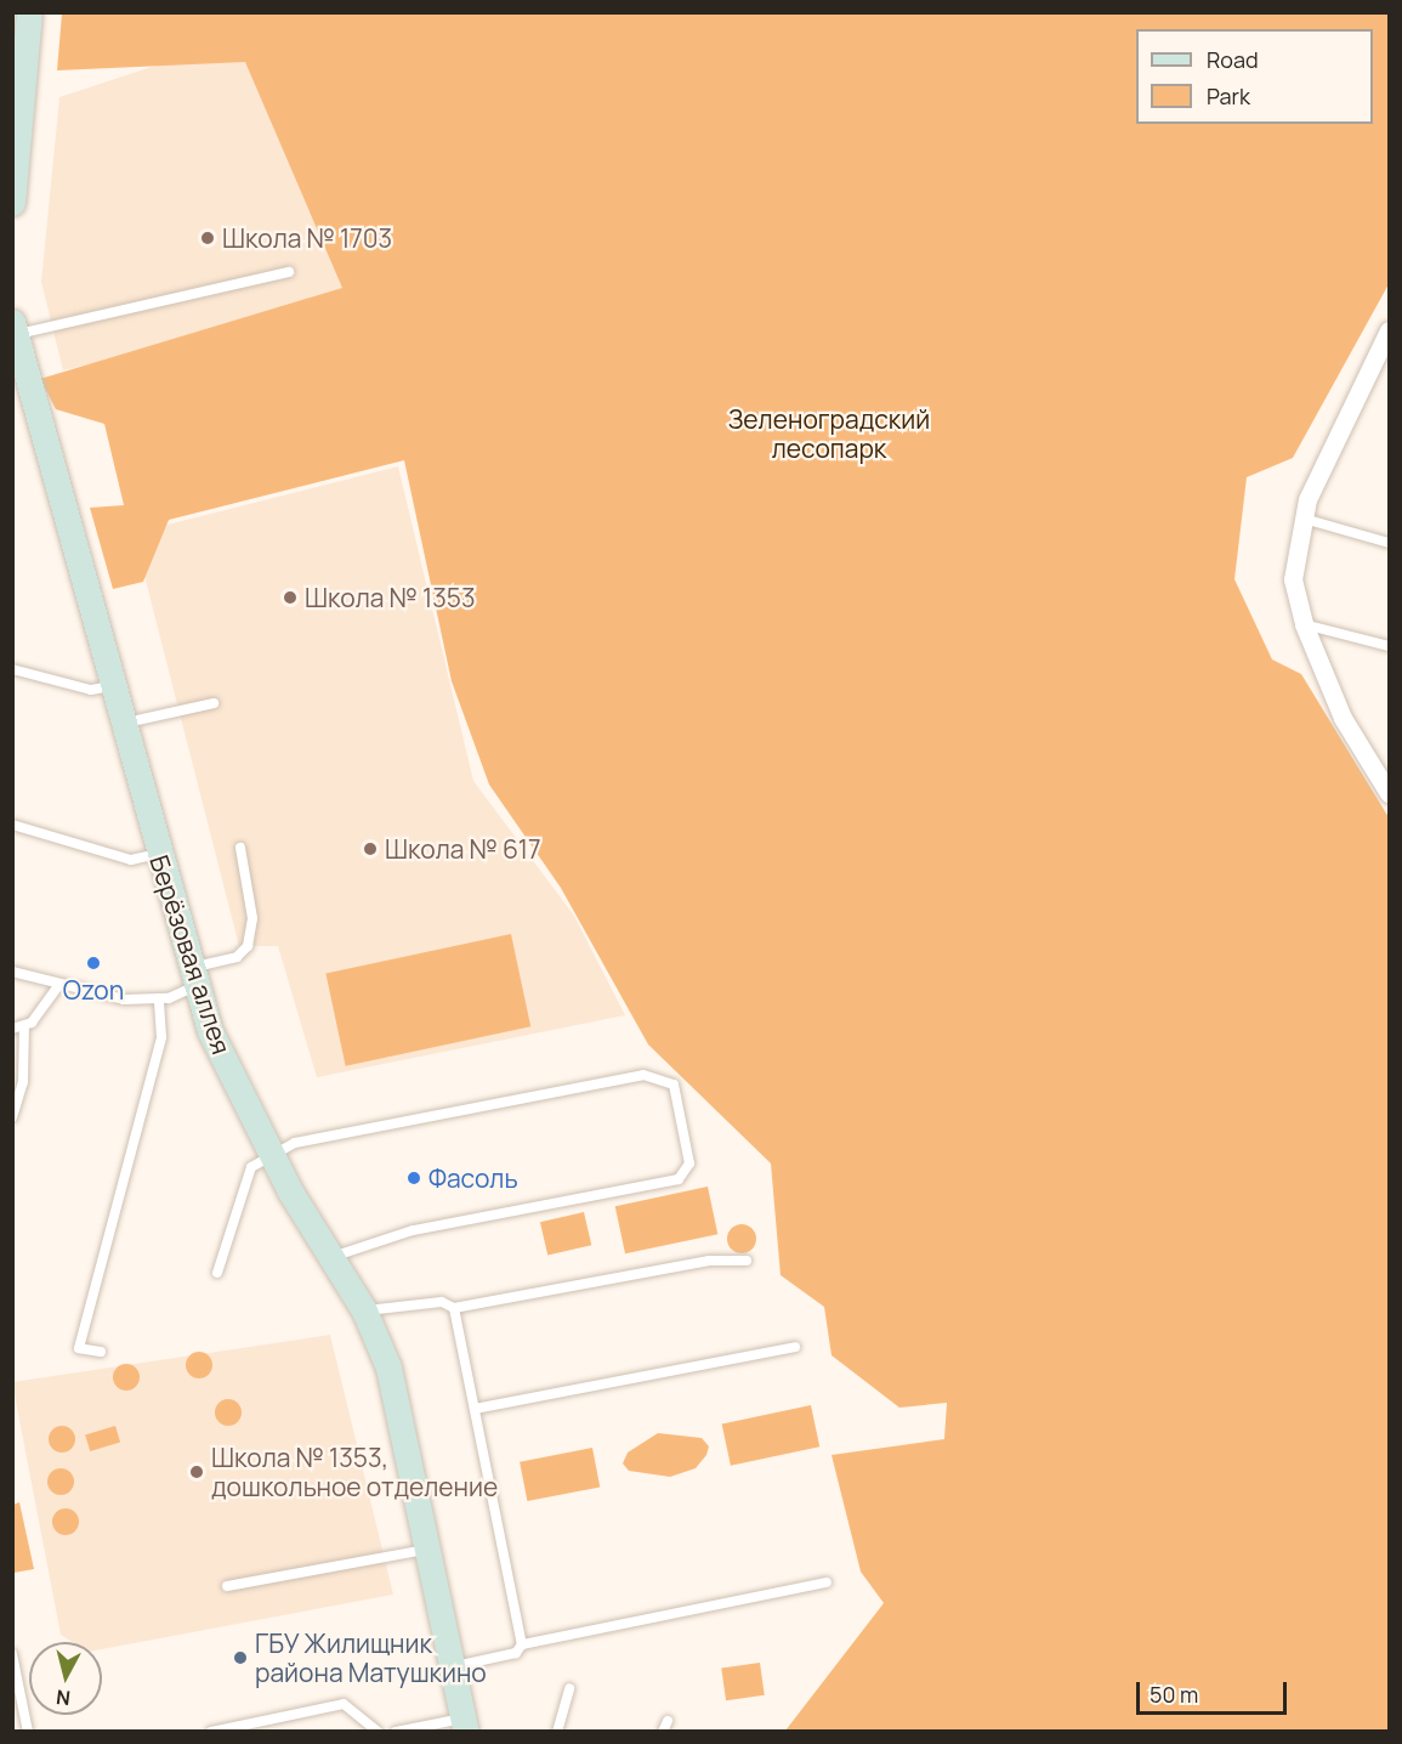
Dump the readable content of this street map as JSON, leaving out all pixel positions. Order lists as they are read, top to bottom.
{
  "streets": {
    "street": ["Берёзовая аллея"]
  },
  "parks": ["Зеленоградский лесопарк"],
  "places": [
    "Школа № 1703",
    "Школа № 1353",
    "Школа № 617",
    "Ozon",
    "Фасоль",
    "Школа № 1353, дошкольное отделение",
    "ГБУ Жилищник района Матушкино"
  ],
  "legend": ["Road", "Park"],
  "scale_bar": "50 m",
  "north": "bottom"
}
